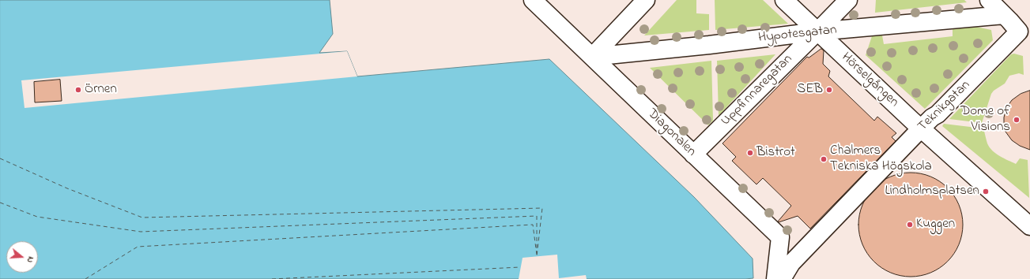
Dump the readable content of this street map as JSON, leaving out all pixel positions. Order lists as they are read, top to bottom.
{
  "streets": {
    "street": [
      "Hypotesgatan",
      "Hörselgången",
      "Uppfinnaregatan",
      "Teknikgatan",
      "Diagonalen"
    ]
  },
  "crossings": [
    ["Hypotesgatan", "Hörselgången"],
    ["Hypotesgatan", "Uppfinnaregatan"],
    ["Hypotesgatan", "Teknikgatan"],
    ["Hypotesgatan", "Diagonalen"],
    ["Hörselgången", "Uppfinnaregatan"],
    ["Hörselgången", "Teknikgatan"],
    ["Uppfinnaregatan", "Diagonalen"]
  ],
  "places": [
    "Örnen",
    "SEB",
    "Dome of Visions",
    "Bistrot",
    "Chalmers Tekniska Högskola",
    "Lindholmsplatsen",
    "Kuggen"
  ],
  "north": "right"
}
